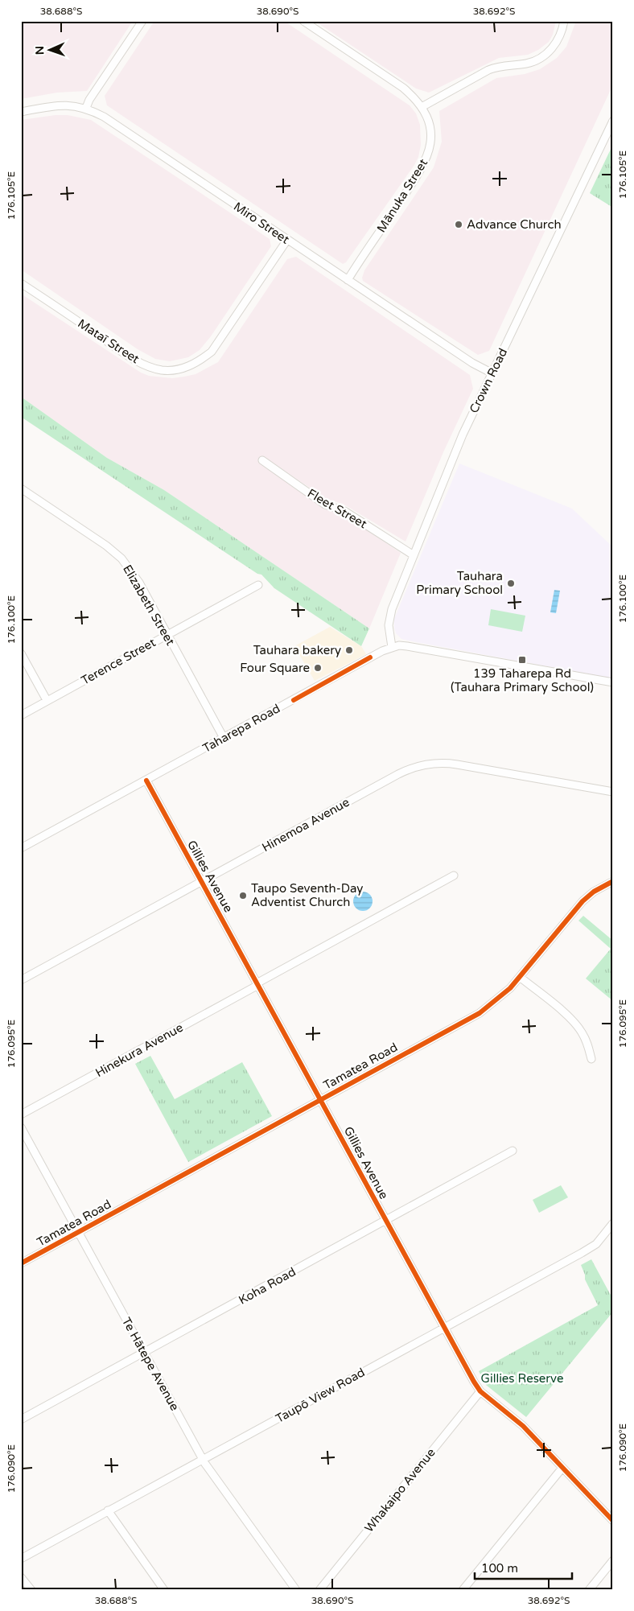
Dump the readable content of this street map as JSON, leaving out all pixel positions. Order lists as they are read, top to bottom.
{
  "streets": {
    "street": [
      "Mānuka Street",
      "Miro Street",
      "Mataī Street",
      "Crown Road",
      "Fleet Street",
      "Elizabeth Street",
      "Terence Street",
      "Taharepa Road",
      "Hinemoa Avenue",
      "Gillies Avenue",
      "Hinekura Avenue",
      "Tamatea Road",
      "Koha Road",
      "Te Hātepe Avenue",
      "Taupō View Road",
      "Whakaipo Avenue"
    ]
  },
  "crossings": [
    ["Mānuka Street", "Miro Street"],
    ["Miro Street", "Mataī Street"],
    ["Miro Street", "Crown Road"],
    ["Crown Road", "Fleet Street"],
    ["Crown Road", "Taharepa Road"],
    ["Elizabeth Street", "Terence Street"],
    ["Elizabeth Street", "Taharepa Road"],
    ["Taharepa Road", "Gillies Avenue"],
    ["Hinemoa Avenue", "Gillies Avenue"],
    ["Gillies Avenue", "Hinekura Avenue"],
    ["Gillies Avenue", "Tamatea Road"],
    ["Gillies Avenue", "Koha Road"],
    ["Gillies Avenue", "Taupō View Road"],
    ["Gillies Avenue", "Whakaipo Avenue"],
    ["Tamatea Road", "Te Hātepe Avenue"],
    ["Koha Road", "Te Hātepe Avenue"],
    ["Te Hātepe Avenue", "Taupō View Road"]
  ],
  "parks": ["Gillies Reserve"],
  "places": {
    "other": [
      "Advance Church",
      "Tauhara Primary School",
      "Tauhara bakery",
      "Four Square",
      "Taupo Seventh-Day Adventist Church"
    ],
    "transit": ["139 Taharepa Rd (Tauhara Primary School)"]
  },
  "scale_bar": "100 m",
  "north": "left",
  "coordinates": [
    "38.688°S",
    "38.690°S",
    "38.692°S",
    "176.105°E",
    "176.100°E",
    "176.095°E",
    "176.090°E"
  ]
}
